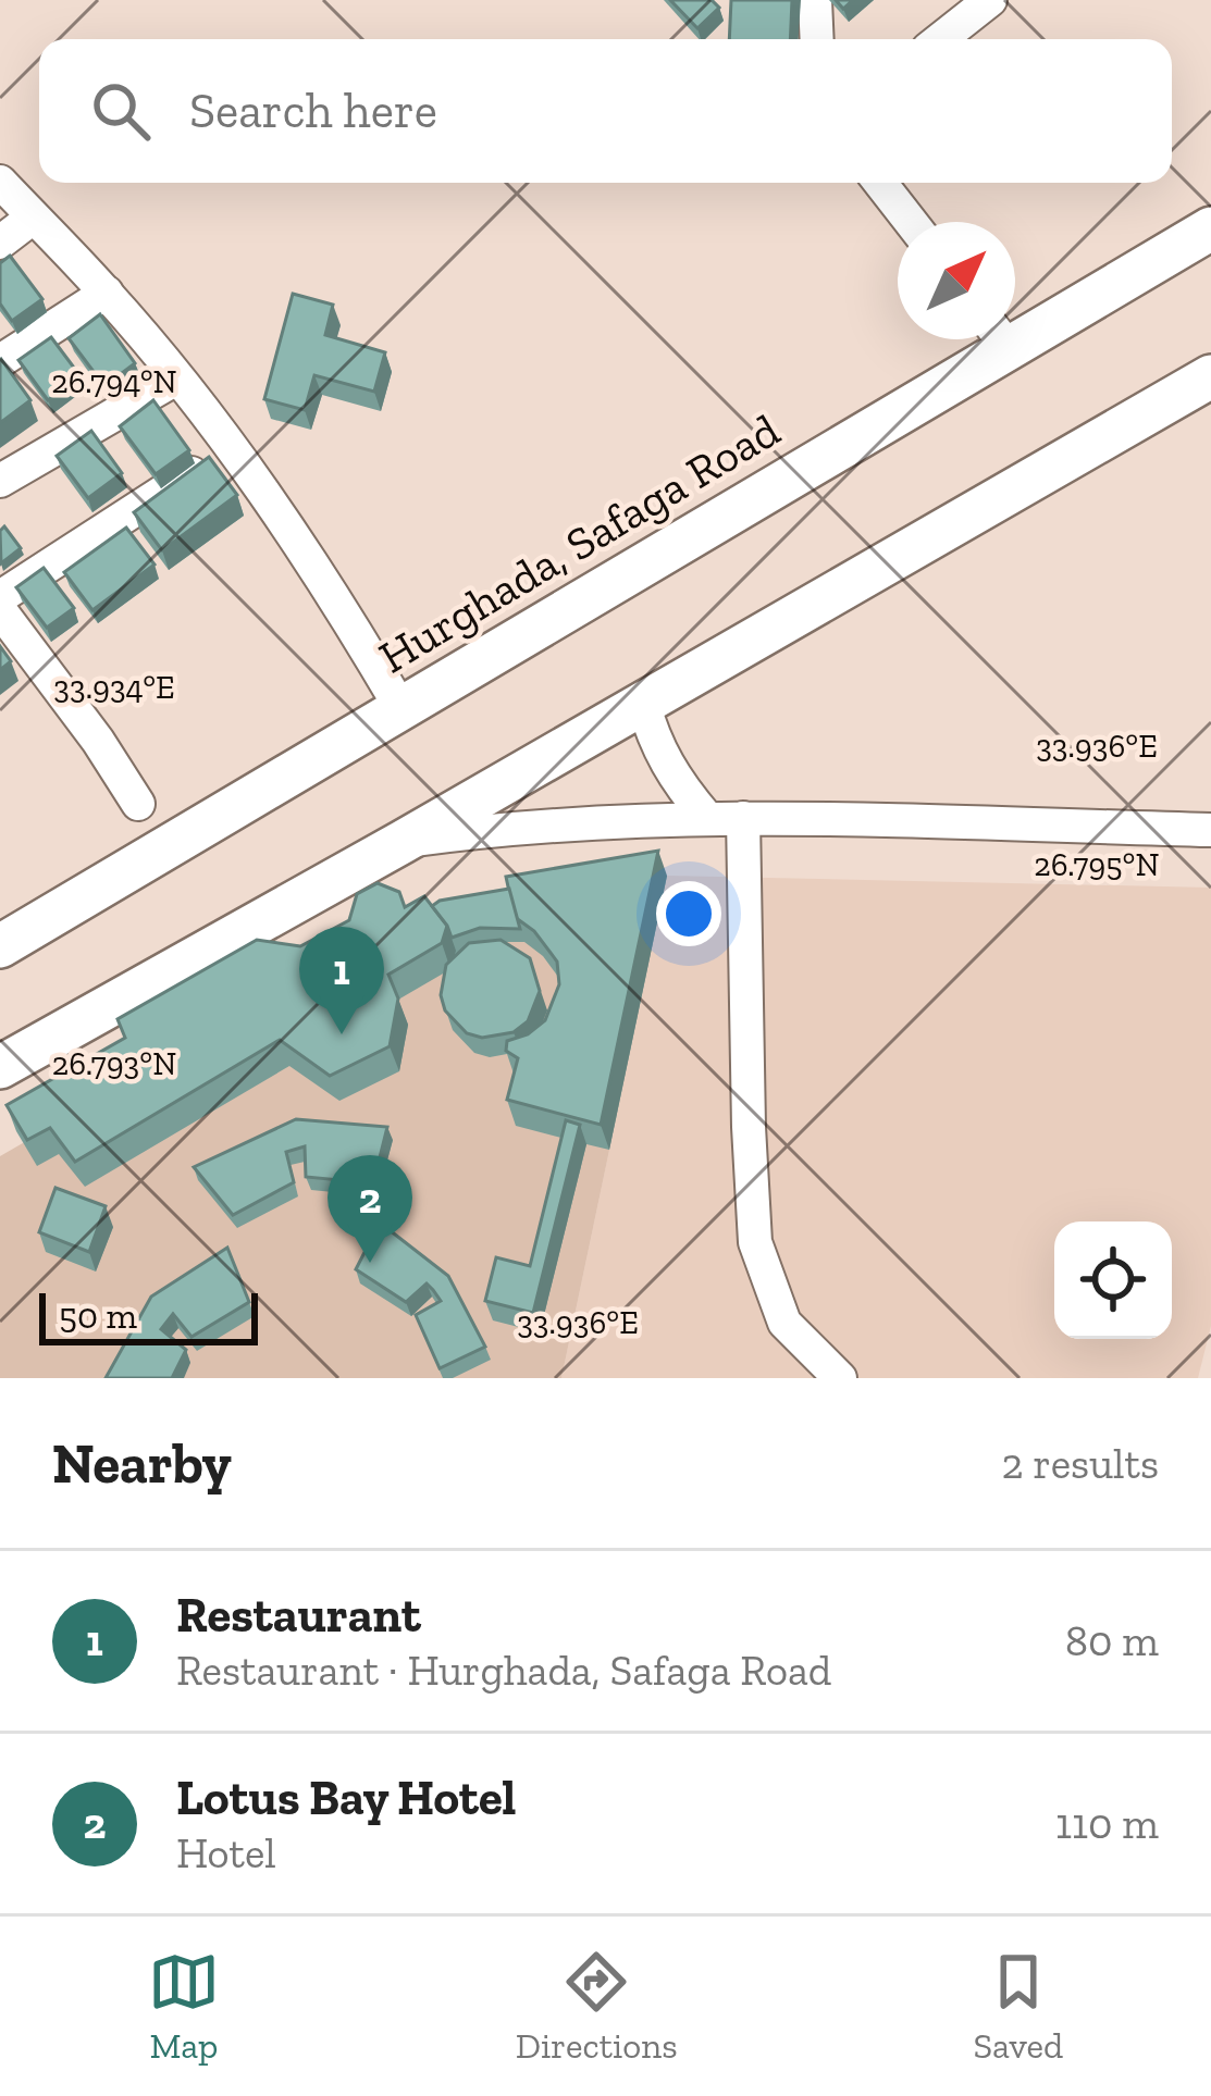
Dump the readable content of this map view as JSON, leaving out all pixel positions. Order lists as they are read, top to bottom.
{
  "streets": {
    "main road": ["Hurghada, Safaga Road"]
  },
  "scale_bar": "50 m",
  "north": "top right",
  "page": {
    "search": "Search here",
    "pins": ["1", "2"],
    "scale": "50 m",
    "heading": ["Nearby", "2 results"],
    "list": [
      {
        "mark": "1",
        "name": "Restaurant",
        "note": "Restaurant · Hurghada, Safaga Road",
        "value": "80 m"
      },
      {
        "mark": "2",
        "name": "Lotus Bay Hotel",
        "note": "Hotel",
        "value": "110 m"
      }
    ],
    "nav": ["Map", "Directions", "Saved"]
  },
  "coordinates": [
    "26.794°N",
    "33.934°E",
    "33.936°E",
    "26.795°N",
    "26.793°N"
  ]
}
